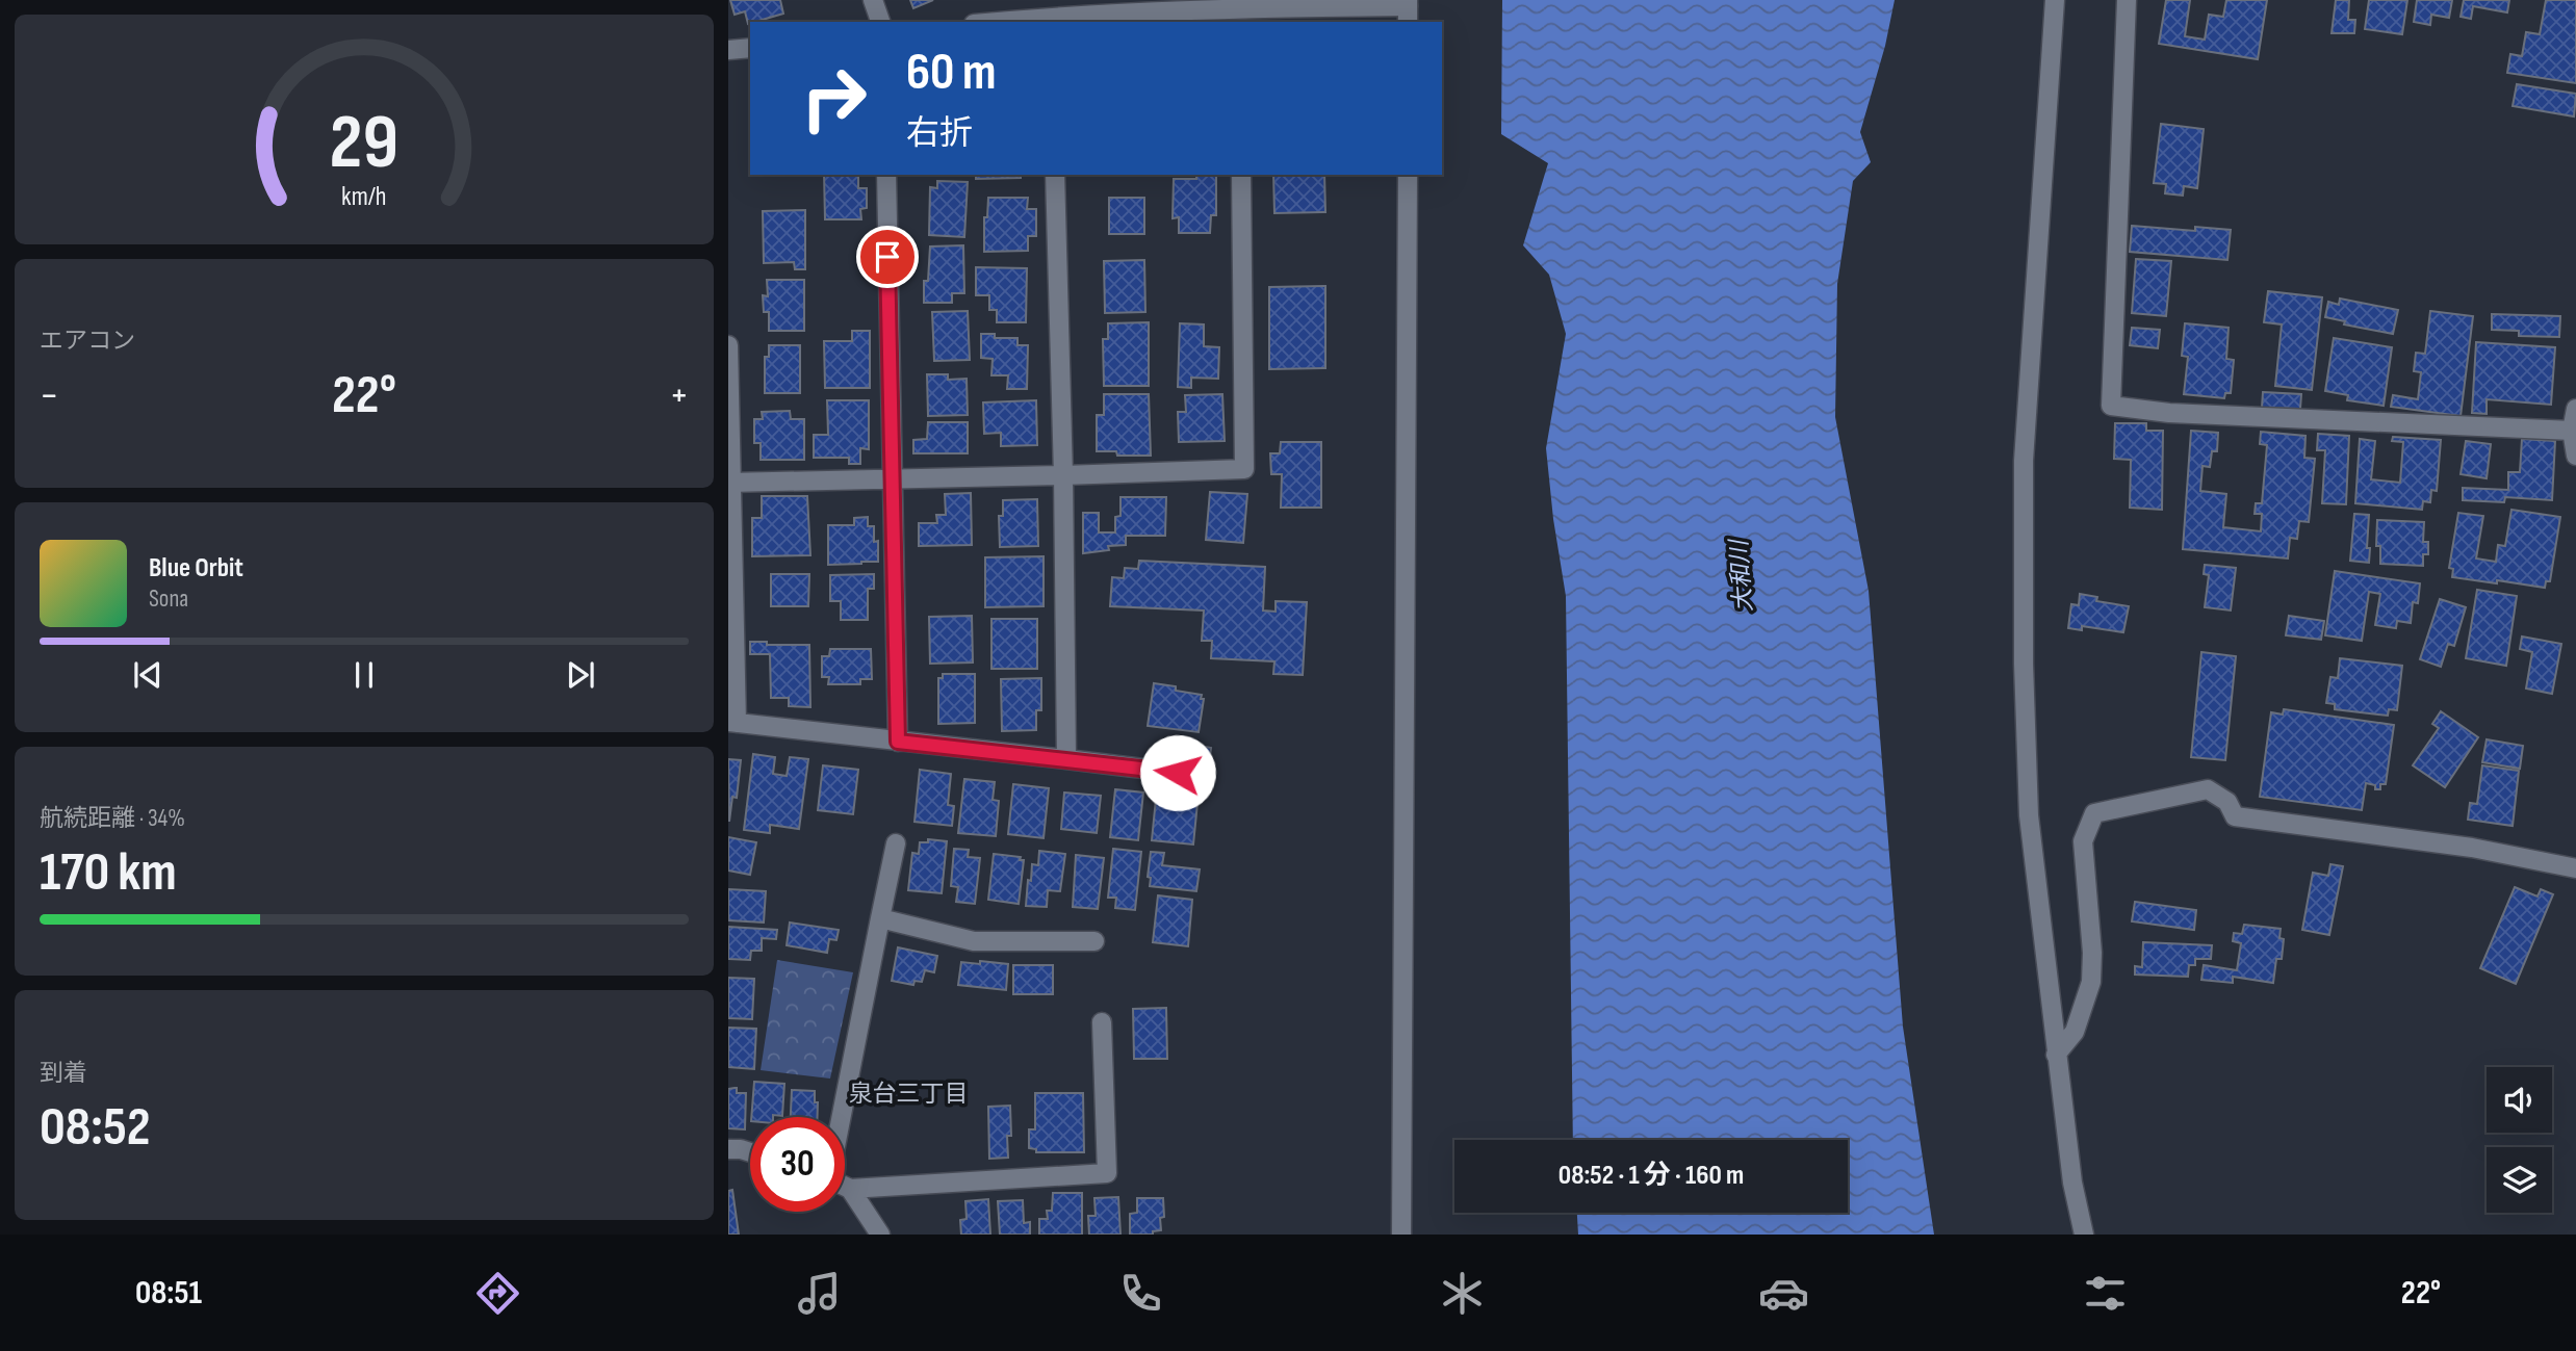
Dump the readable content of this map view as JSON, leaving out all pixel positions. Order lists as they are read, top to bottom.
{
  "districts": ["泉台三丁目"],
  "water": ["大和川"],
  "page": {
    "turn": ["60 m", "右折"],
    "tile": [
      "エアコン",
      ["航続距離 · 34%", "170 km"],
      ["到着", "08:52"]
    ],
    "heat": ["−", "22°", "+"],
    "song": ["Blue Orbit", "Sona"],
    "limit": "30",
    "trip": "08:52 · 1 分 · 160 m",
    "tabs": ["08:51", "22°"],
    "gauge": ["29", "km/h"]
  }
}
